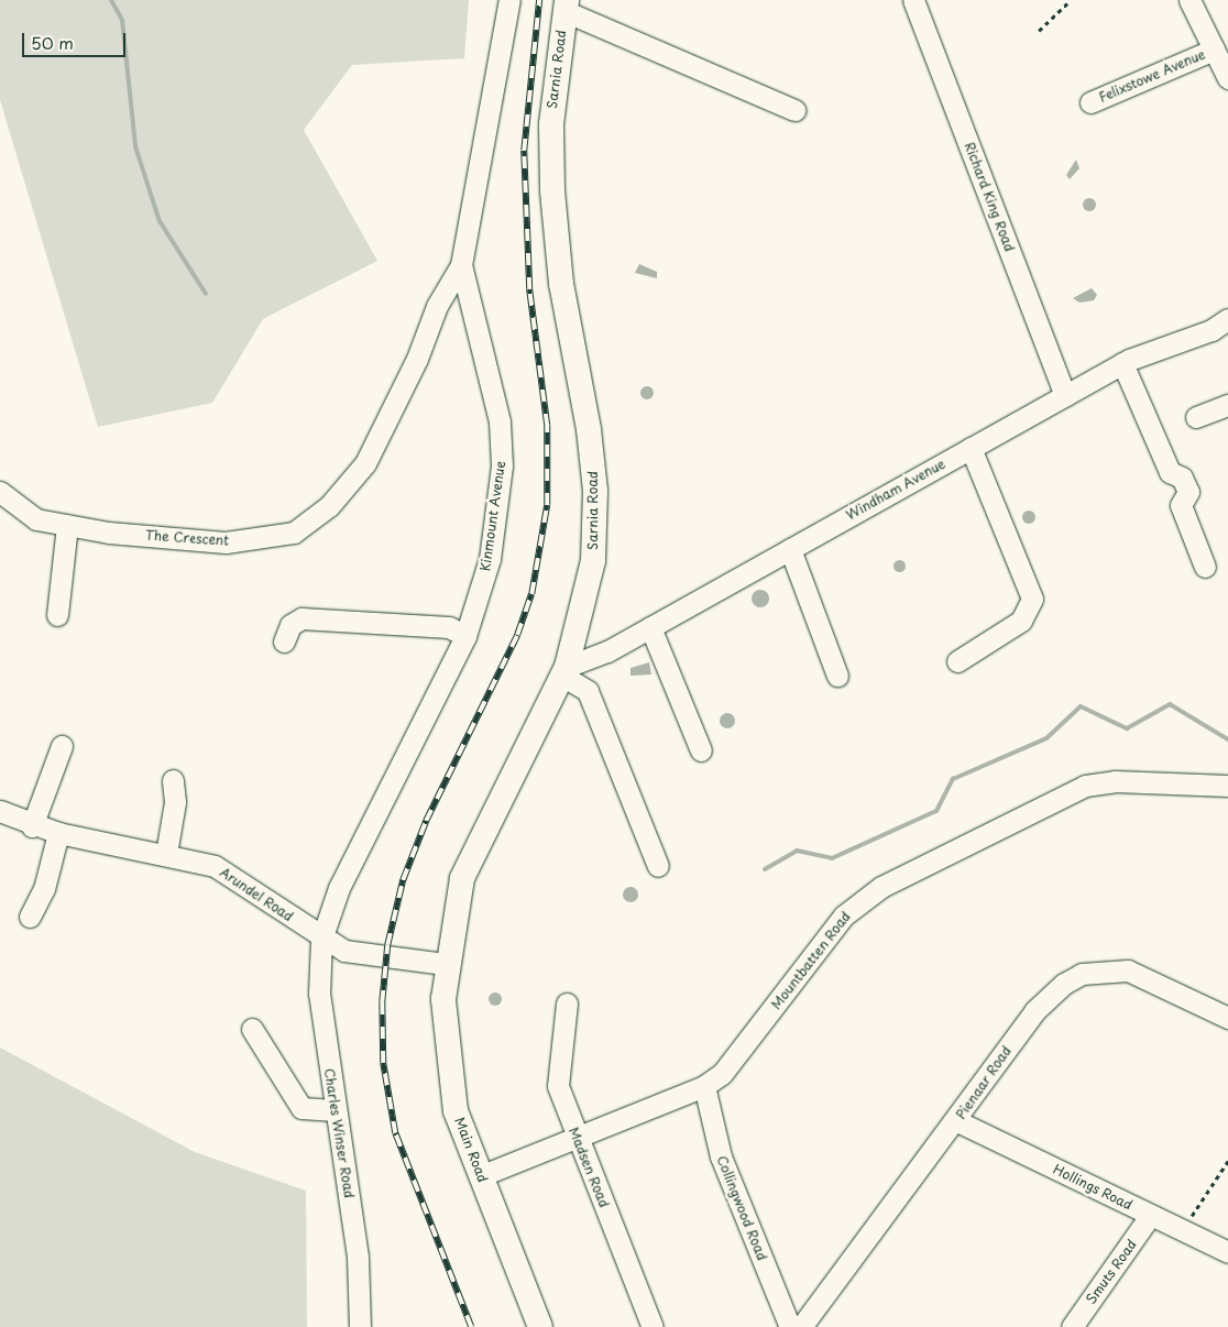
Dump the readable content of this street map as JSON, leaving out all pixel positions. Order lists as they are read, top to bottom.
{
  "streets": {
    "main road": ["Sarnia Road", "Main Road"],
    "street": [
      "Felixstowe Avenue",
      "Richard King Road",
      "Windham Avenue",
      "Kinmount Avenue",
      "The Crescent",
      "Arundel Road",
      "Mountbatten Road",
      "Pienaar Road",
      "Charles Winser Road",
      "Madsen Road",
      "Hollings Road",
      "Collingwood Road",
      "Smuts Road"
    ]
  },
  "crossings": [
    ["Sarnia Road", "Windham Avenue"],
    ["Sarnia Road", "Arundel Road"],
    ["Sarnia Road", "Main Road"],
    ["Richard King Road", "Windham Avenue"],
    ["Kinmount Avenue", "The Crescent"],
    ["Kinmount Avenue", "Arundel Road"],
    ["Kinmount Avenue", "Charles Winser Road"],
    ["Arundel Road", "Charles Winser Road"],
    ["Arundel Road", "Main Road"],
    ["Mountbatten Road", "Main Road"],
    ["Mountbatten Road", "Madsen Road"],
    ["Mountbatten Road", "Collingwood Road"],
    ["Pienaar Road", "Hollings Road"],
    ["Hollings Road", "Smuts Road"]
  ],
  "scale_bar": "50 m"
}
